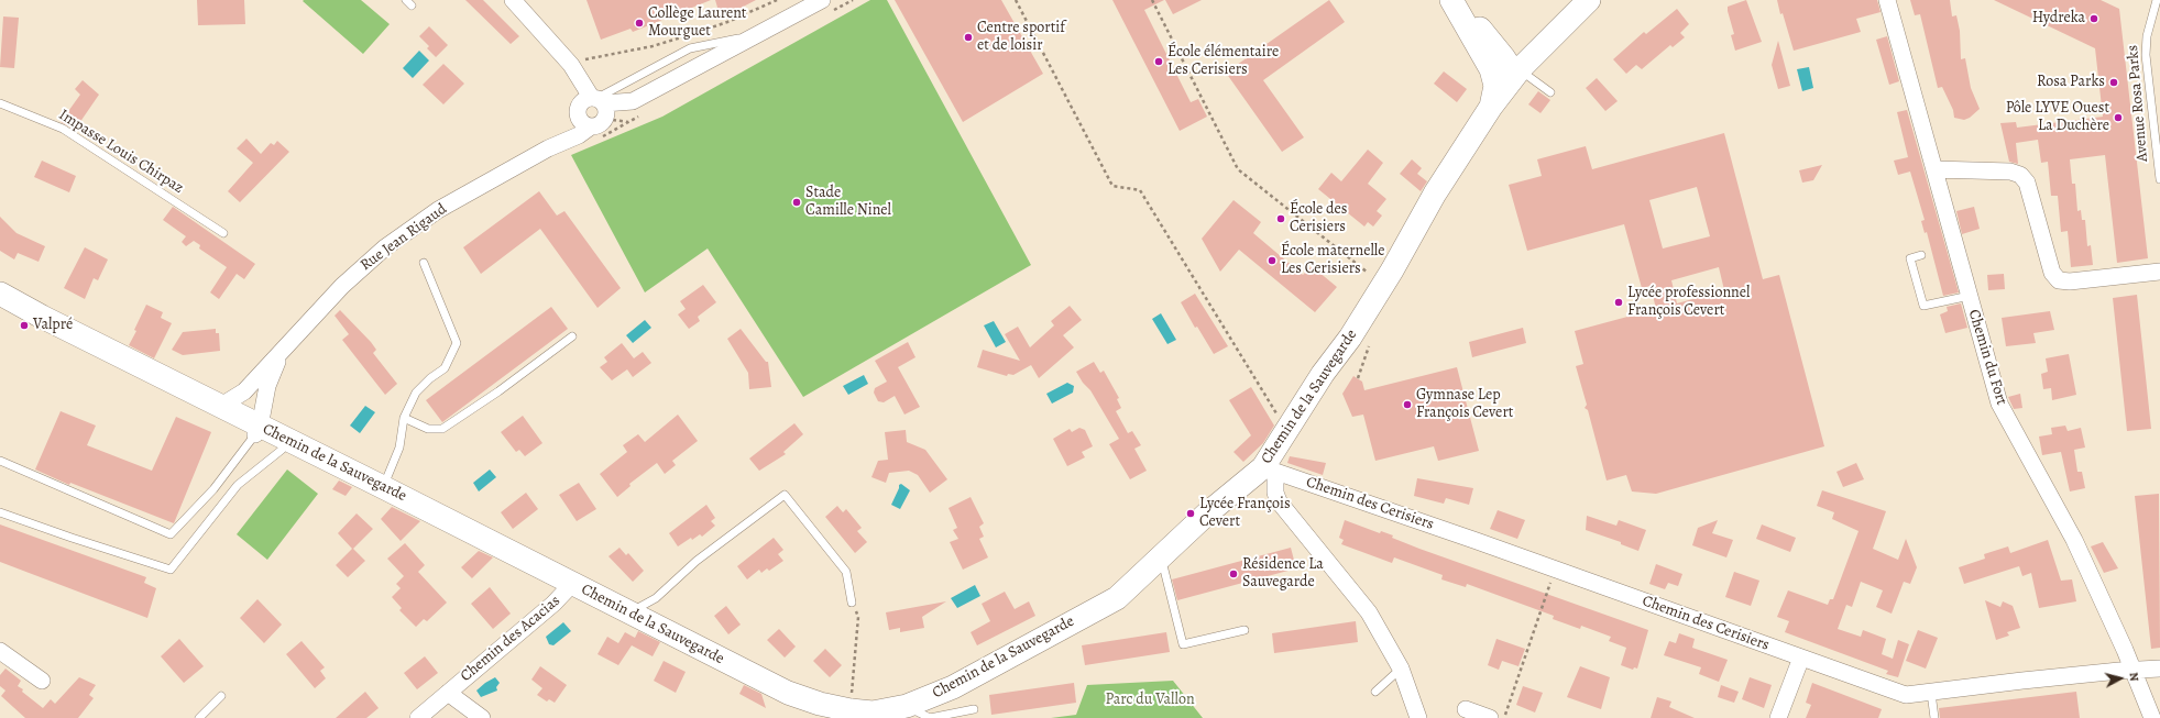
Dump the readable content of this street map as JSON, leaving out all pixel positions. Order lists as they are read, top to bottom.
{
  "streets": {
    "street": [
      "Rue Jean Rigaud",
      "Chemin du Fort",
      "Chemin de la Sauvegarde",
      "Chemin des Cerisiers",
      "Chemin des Acacias"
    ],
    "lane": ["Avenue Rosa Parks", "Impasse Louis Chirpaz"]
  },
  "crossings": [
    ["Rue Jean Rigaud", "Chemin de la Sauvegarde"],
    ["Chemin du Fort", "Chemin des Cerisiers"],
    ["Chemin de la Sauvegarde", "Chemin des Cerisiers"],
    ["Chemin de la Sauvegarde", "Chemin des Acacias"]
  ],
  "parks": ["Parc du Vallon"],
  "places": [
    "Hydreka",
    "Collège Laurent Mourguet",
    "Centre sportif et de loisir",
    "École élémentaire Les Cerisiers",
    "Rosa Parks",
    "Pôle LYVE Ouest La Duchère",
    "Stade Camille Ninel",
    "École des Cerisiers",
    "École maternelle Les Cerisiers",
    "Lycée professionnel François Cevert",
    "Valpré",
    "Gymnase Lep François Cevert",
    "Lycée François Cevert",
    "Résidence La Sauvegarde"
  ],
  "north": "right"
}
